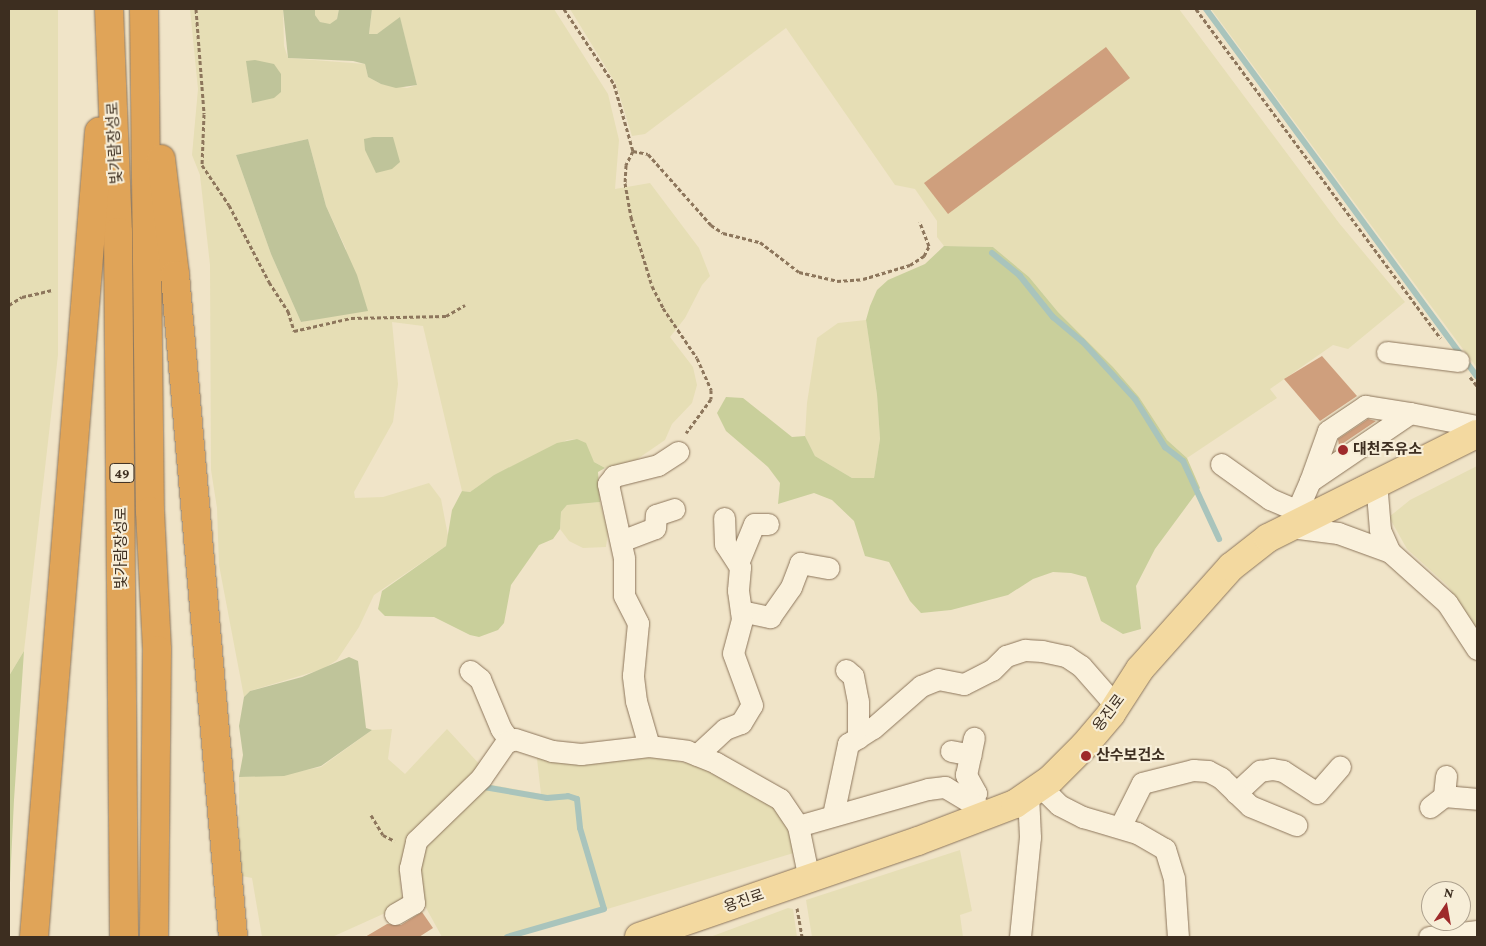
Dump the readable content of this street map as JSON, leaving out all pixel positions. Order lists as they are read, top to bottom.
{
  "streets": {
    "highway": ["빛가람장성로", "49"],
    "main road": ["용진로"]
  },
  "places": ["대천주유소", "산수보건소"],
  "north": "top"
}
